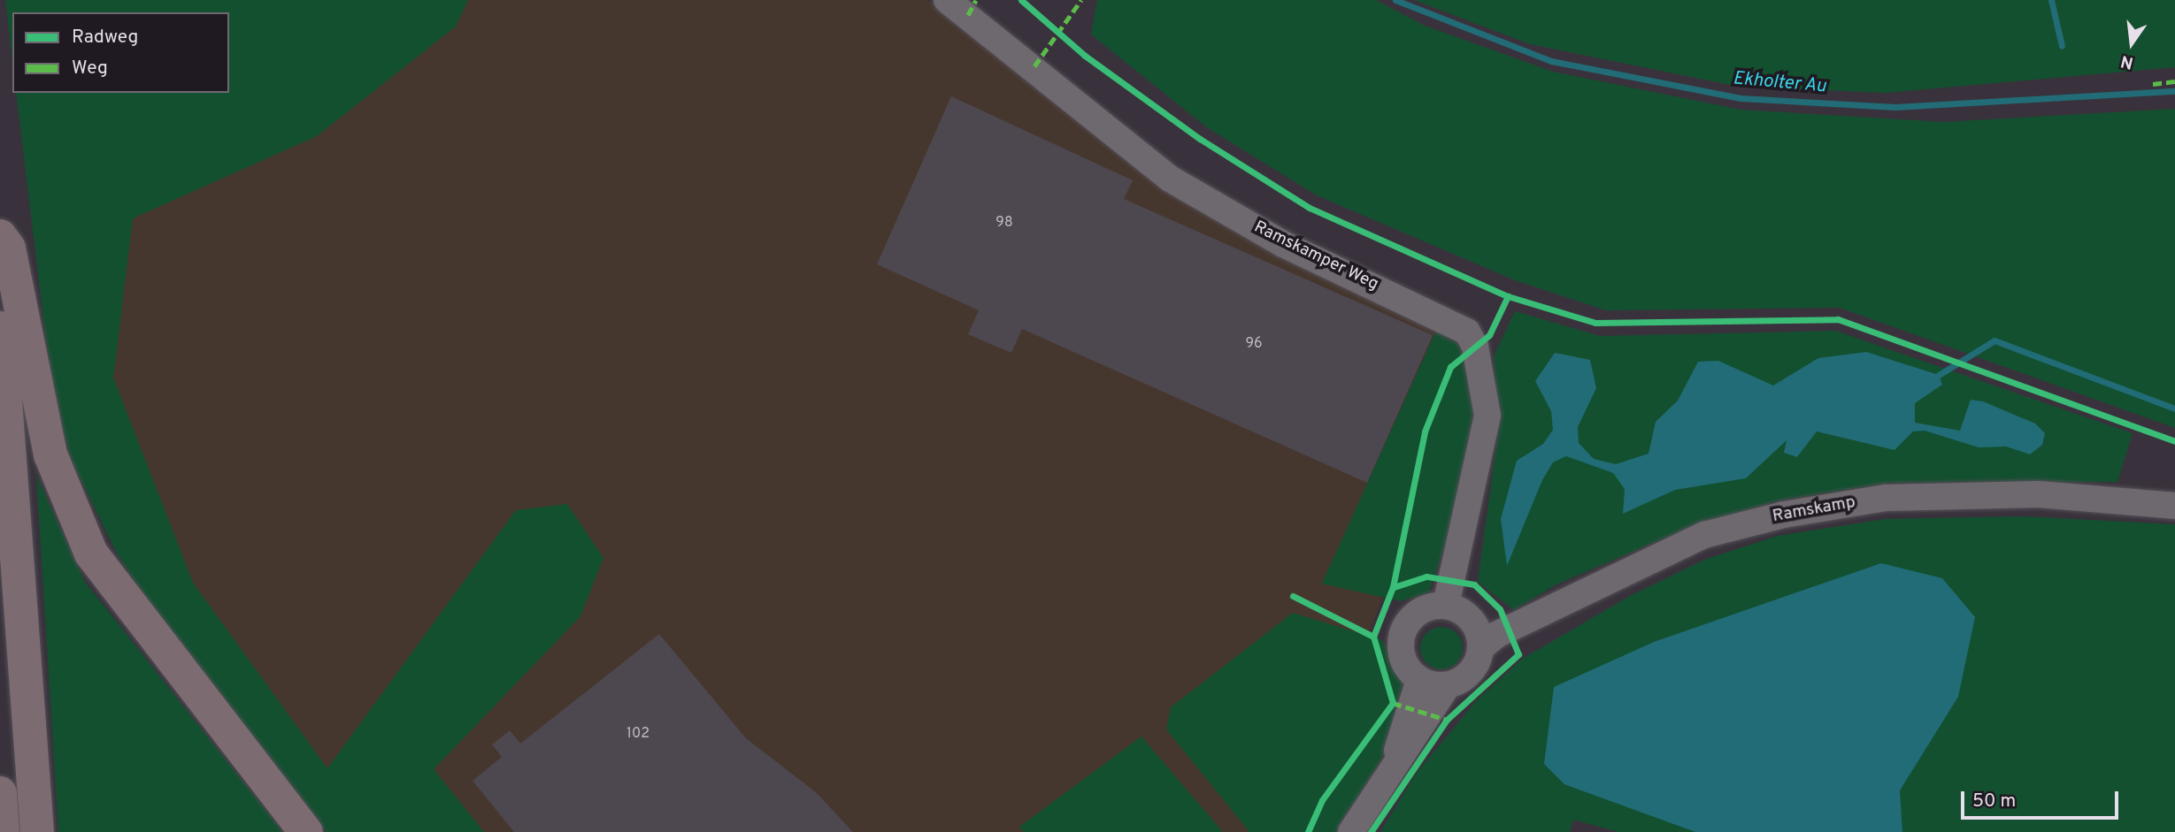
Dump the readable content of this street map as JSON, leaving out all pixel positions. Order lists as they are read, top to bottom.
{
  "streets": {
    "street": ["Ramskamper Weg", "Ramskamp"]
  },
  "crossings": [
    ["Ramskamper Weg", "Ramskamp"]
  ],
  "water": ["Ekholter Au"],
  "house_numbers": ["98", "96", "102"],
  "legend": ["Radweg", "Weg"],
  "scale_bar": "50 m",
  "north": "bottom"
}
